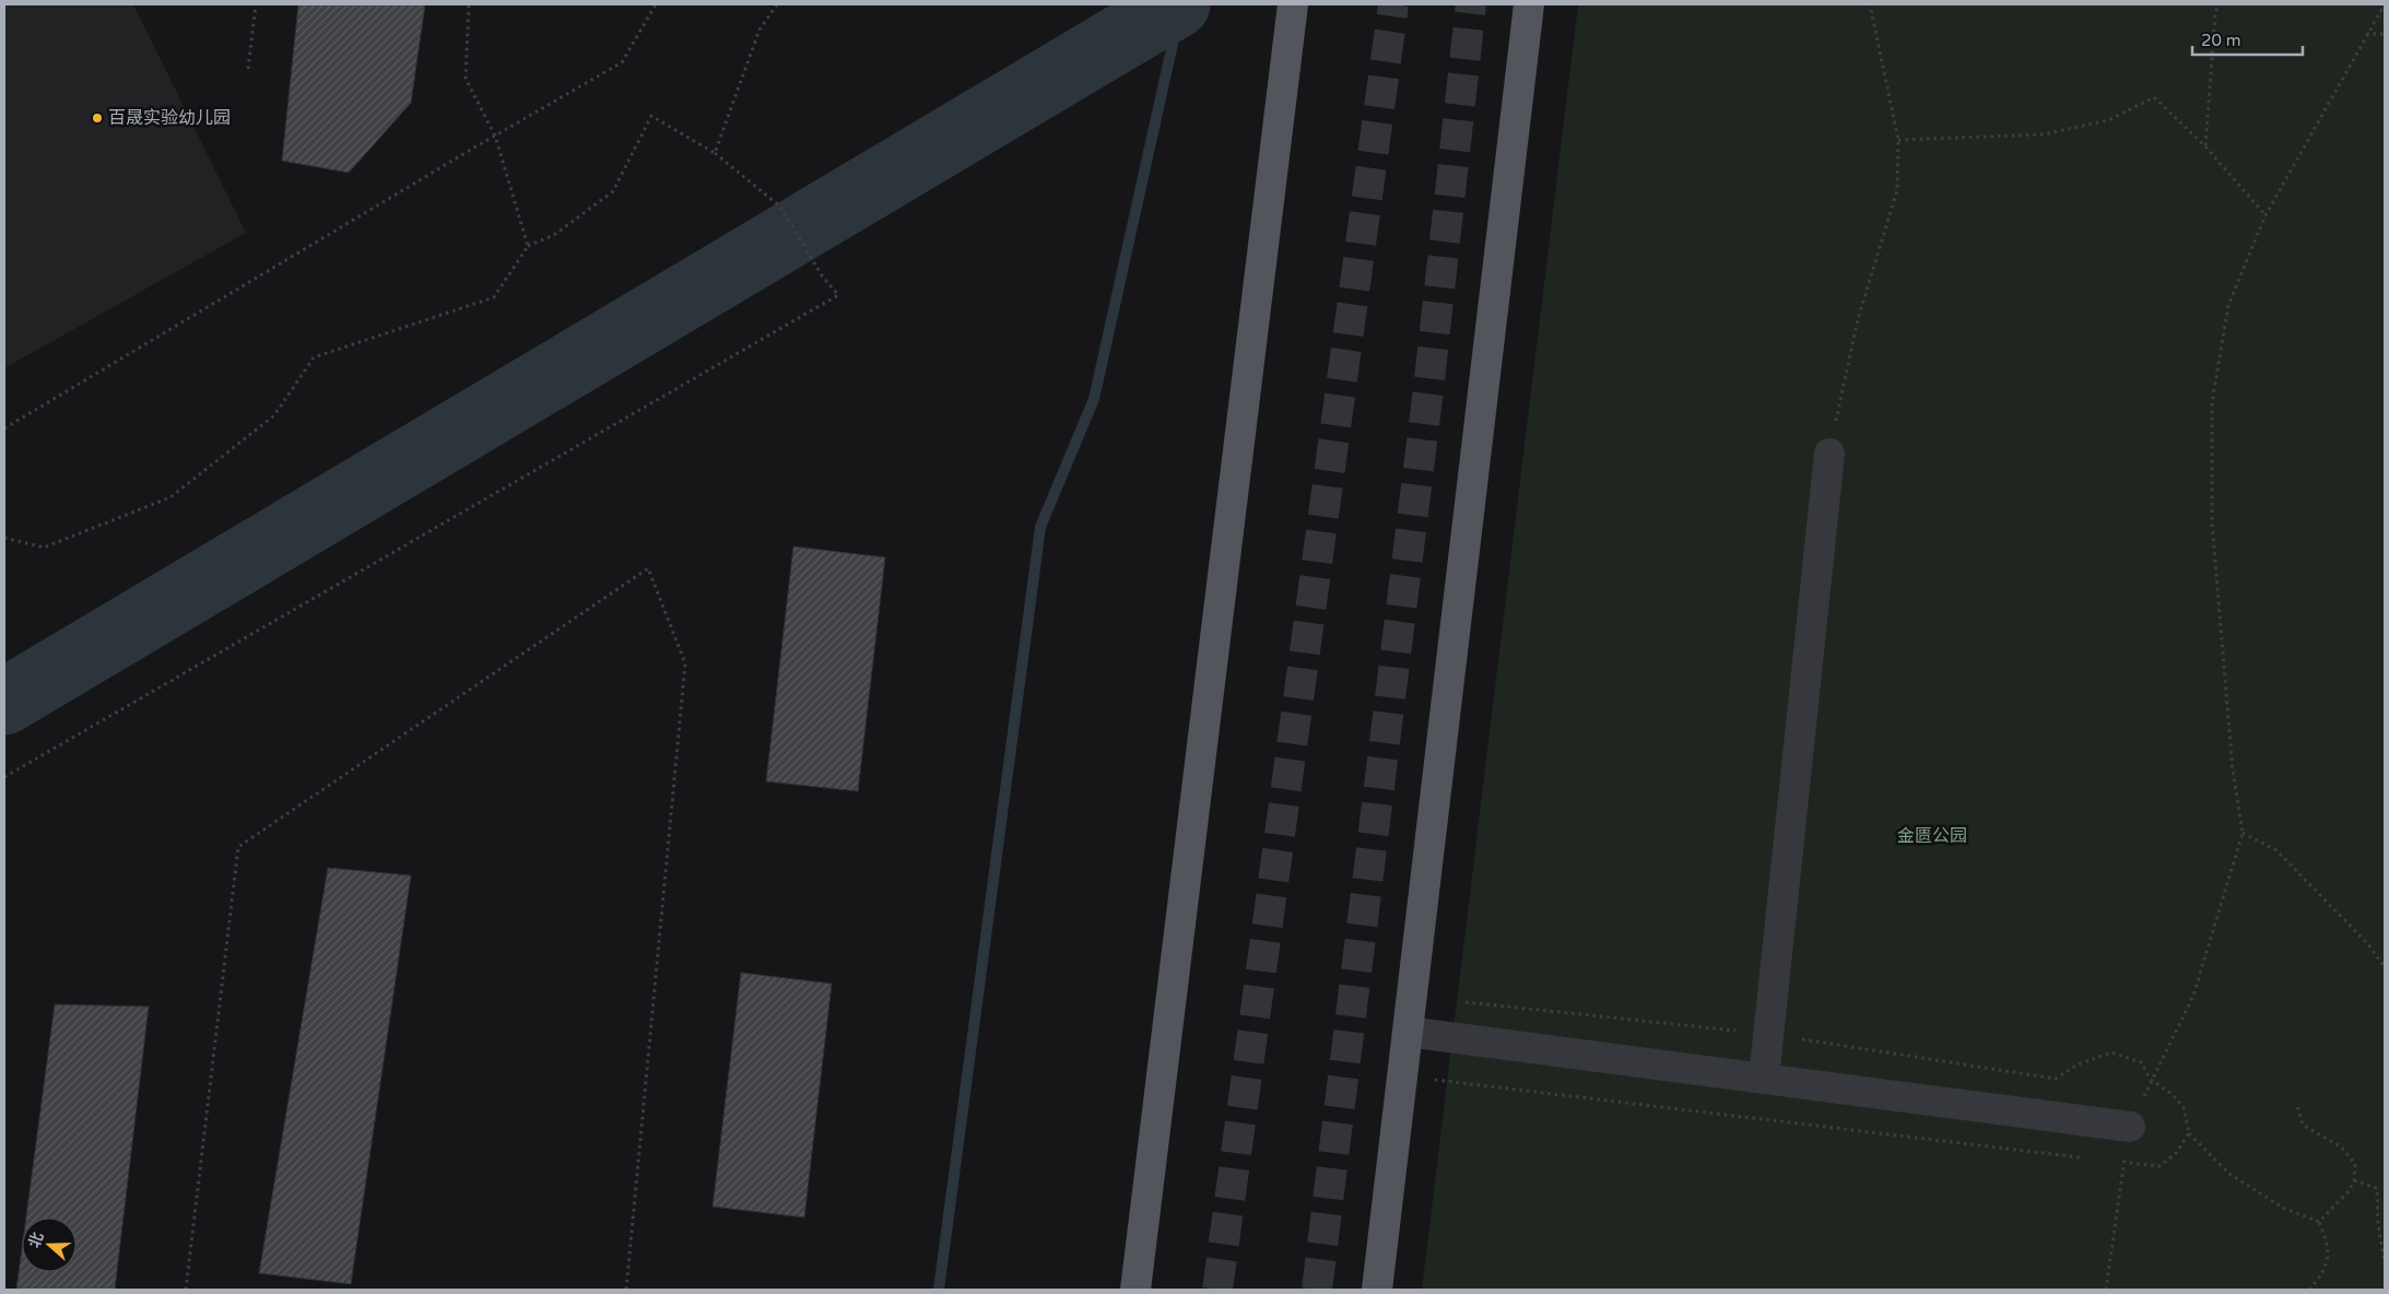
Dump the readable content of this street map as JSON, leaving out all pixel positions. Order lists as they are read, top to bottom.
{
  "parks": ["金匮公园"],
  "places": ["百晟实验幼儿园"],
  "scale_bar": "20 m",
  "north": "left"
}
